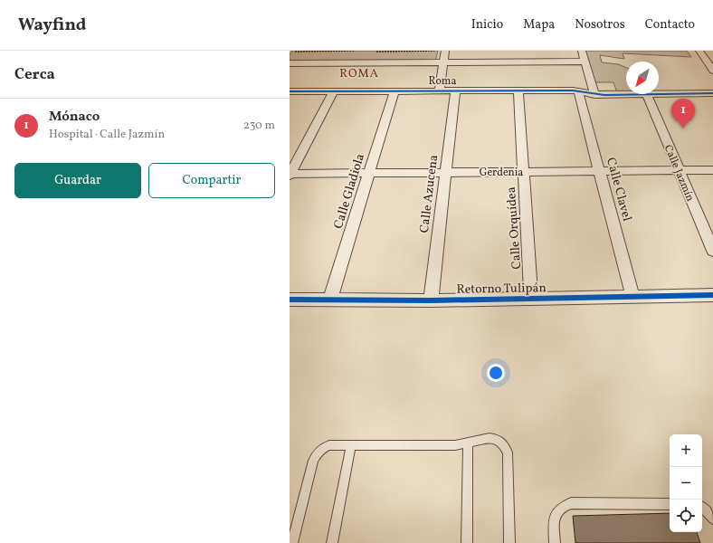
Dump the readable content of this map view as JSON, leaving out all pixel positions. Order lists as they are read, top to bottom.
{
  "streets": {
    "street": [
      "Roma",
      "Gerdenia",
      "Calle Jazmín",
      "Calle Clavel",
      "Calle Gladiola",
      "Calle Azucena",
      "Calle Orquídea",
      "Retorno Tulipán"
    ]
  },
  "crossings": [
    ["Roma", "Calle Jazmín"],
    ["Roma", "Calle Clavel"],
    ["Roma", "Calle Gladiola"],
    ["Roma", "Calle Azucena"],
    ["Roma", "Calle Orquídea"],
    ["Gerdenia", "Calle Jazmín"],
    ["Gerdenia", "Calle Clavel"],
    ["Gerdenia", "Calle Gladiola"],
    ["Gerdenia", "Calle Azucena"],
    ["Gerdenia", "Calle Orquídea"],
    ["Calle Clavel", "Retorno Tulipán"],
    ["Calle Gladiola", "Retorno Tulipán"],
    ["Calle Azucena", "Retorno Tulipán"],
    ["Calle Orquídea", "Retorno Tulipán"]
  ],
  "districts": ["ROMA"],
  "north": "bottom left",
  "page": {
    "header": "Wayfind",
    "nav": [
      "Inicio",
      "Mapa",
      "Nosotros",
      "Contacto"
    ],
    "heading": "Cerca",
    "list": [
      {
        "mark": "1",
        "name": "Mónaco",
        "note": "Hospital · Calle Jazmín",
        "value": "230 m"
      }
    ],
    "pins": "1",
    "buttons": ["Guardar", "Compartir"],
    "map_buttons": ["+", "−"]
  }
}
